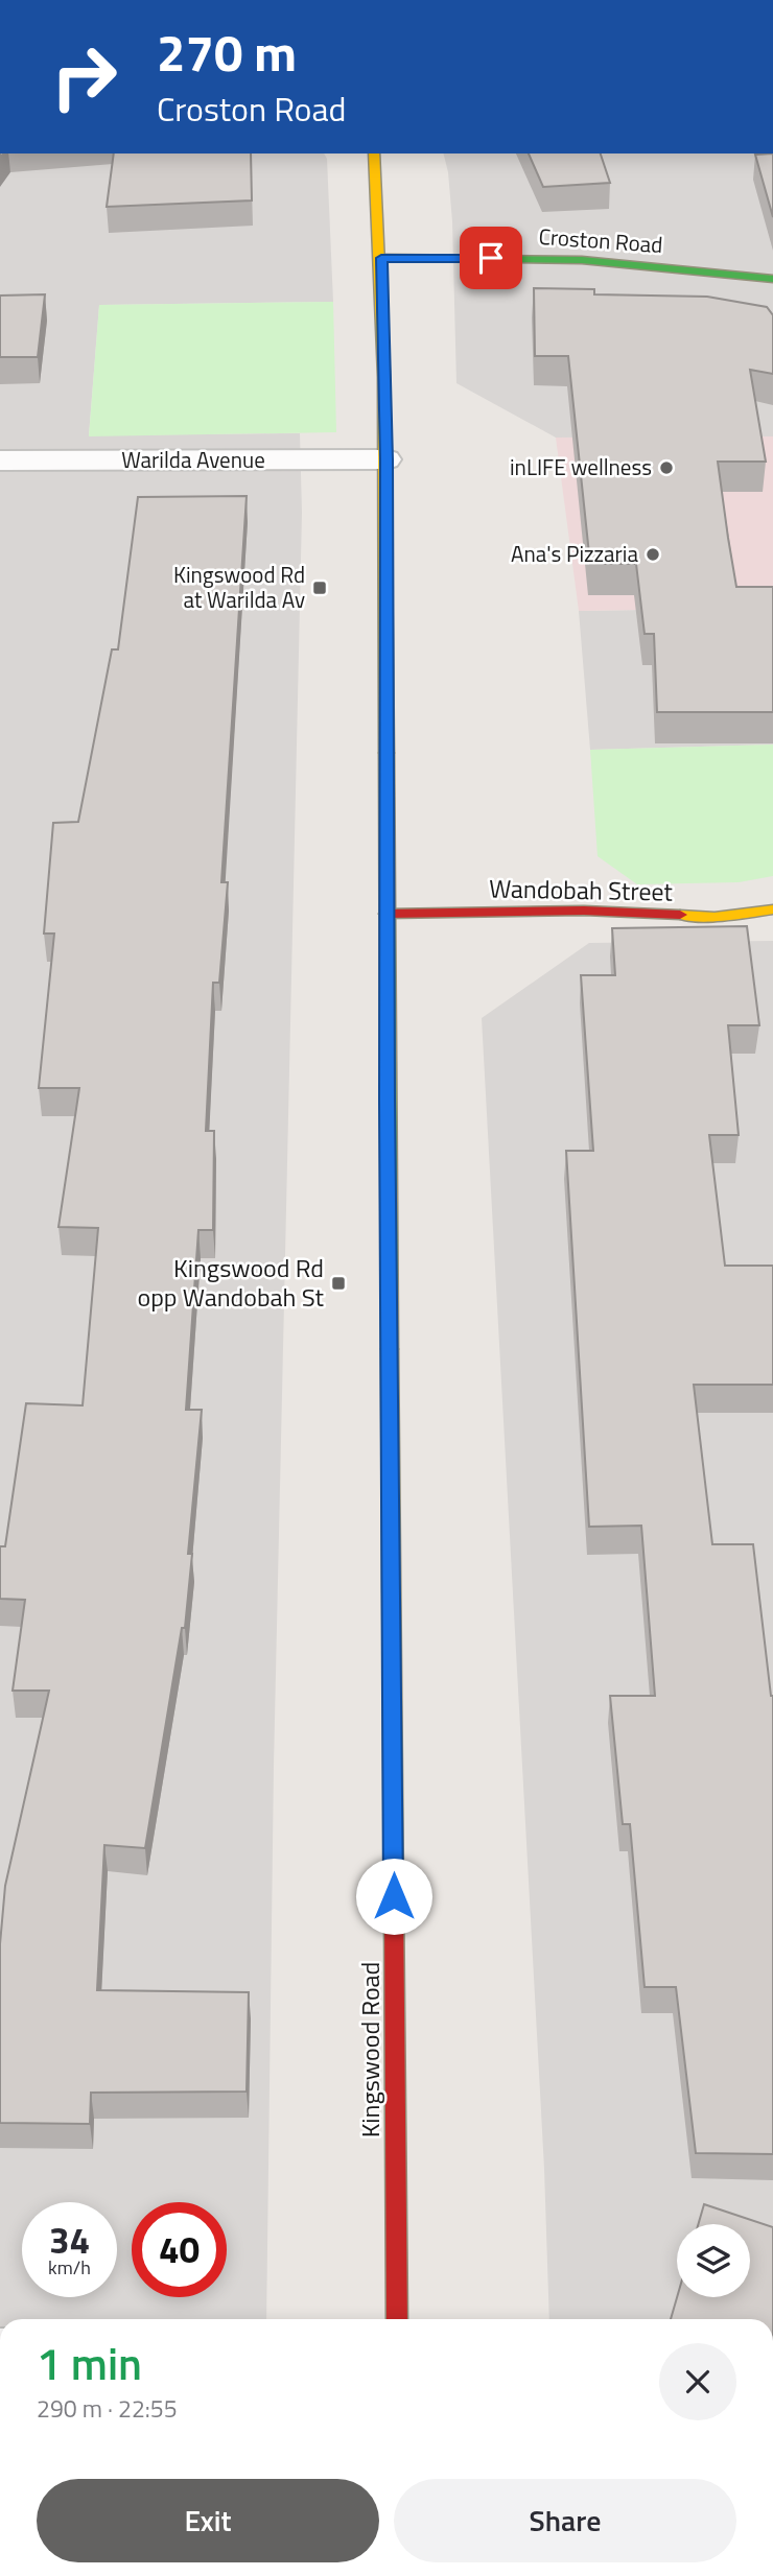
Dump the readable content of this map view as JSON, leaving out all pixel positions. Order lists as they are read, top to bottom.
{
  "streets": {
    "street": [
      "Croston Road",
      "Warilda Avenue",
      "Wandobah Street",
      "Kingswood Road"
    ]
  },
  "crossings": [
    ["Croston Road", "Kingswood Road"],
    ["Warilda Avenue", "Kingswood Road"],
    ["Wandobah Street", "Kingswood Road"]
  ],
  "places": {
    "other": ["inLIFE wellness", "Ana's Pizzaria"],
    "transit": ["Kingswood Rd at Warilda Av", "Kingswood Rd opp Wandobah St"]
  },
  "page": {
    "turn": ["270 m", "Croston Road"],
    "speed": "34 km/h",
    "limit": "40",
    "heading": ["1 min", "290 m · 22:55"],
    "buttons": ["Exit", "Share"]
  }
}
